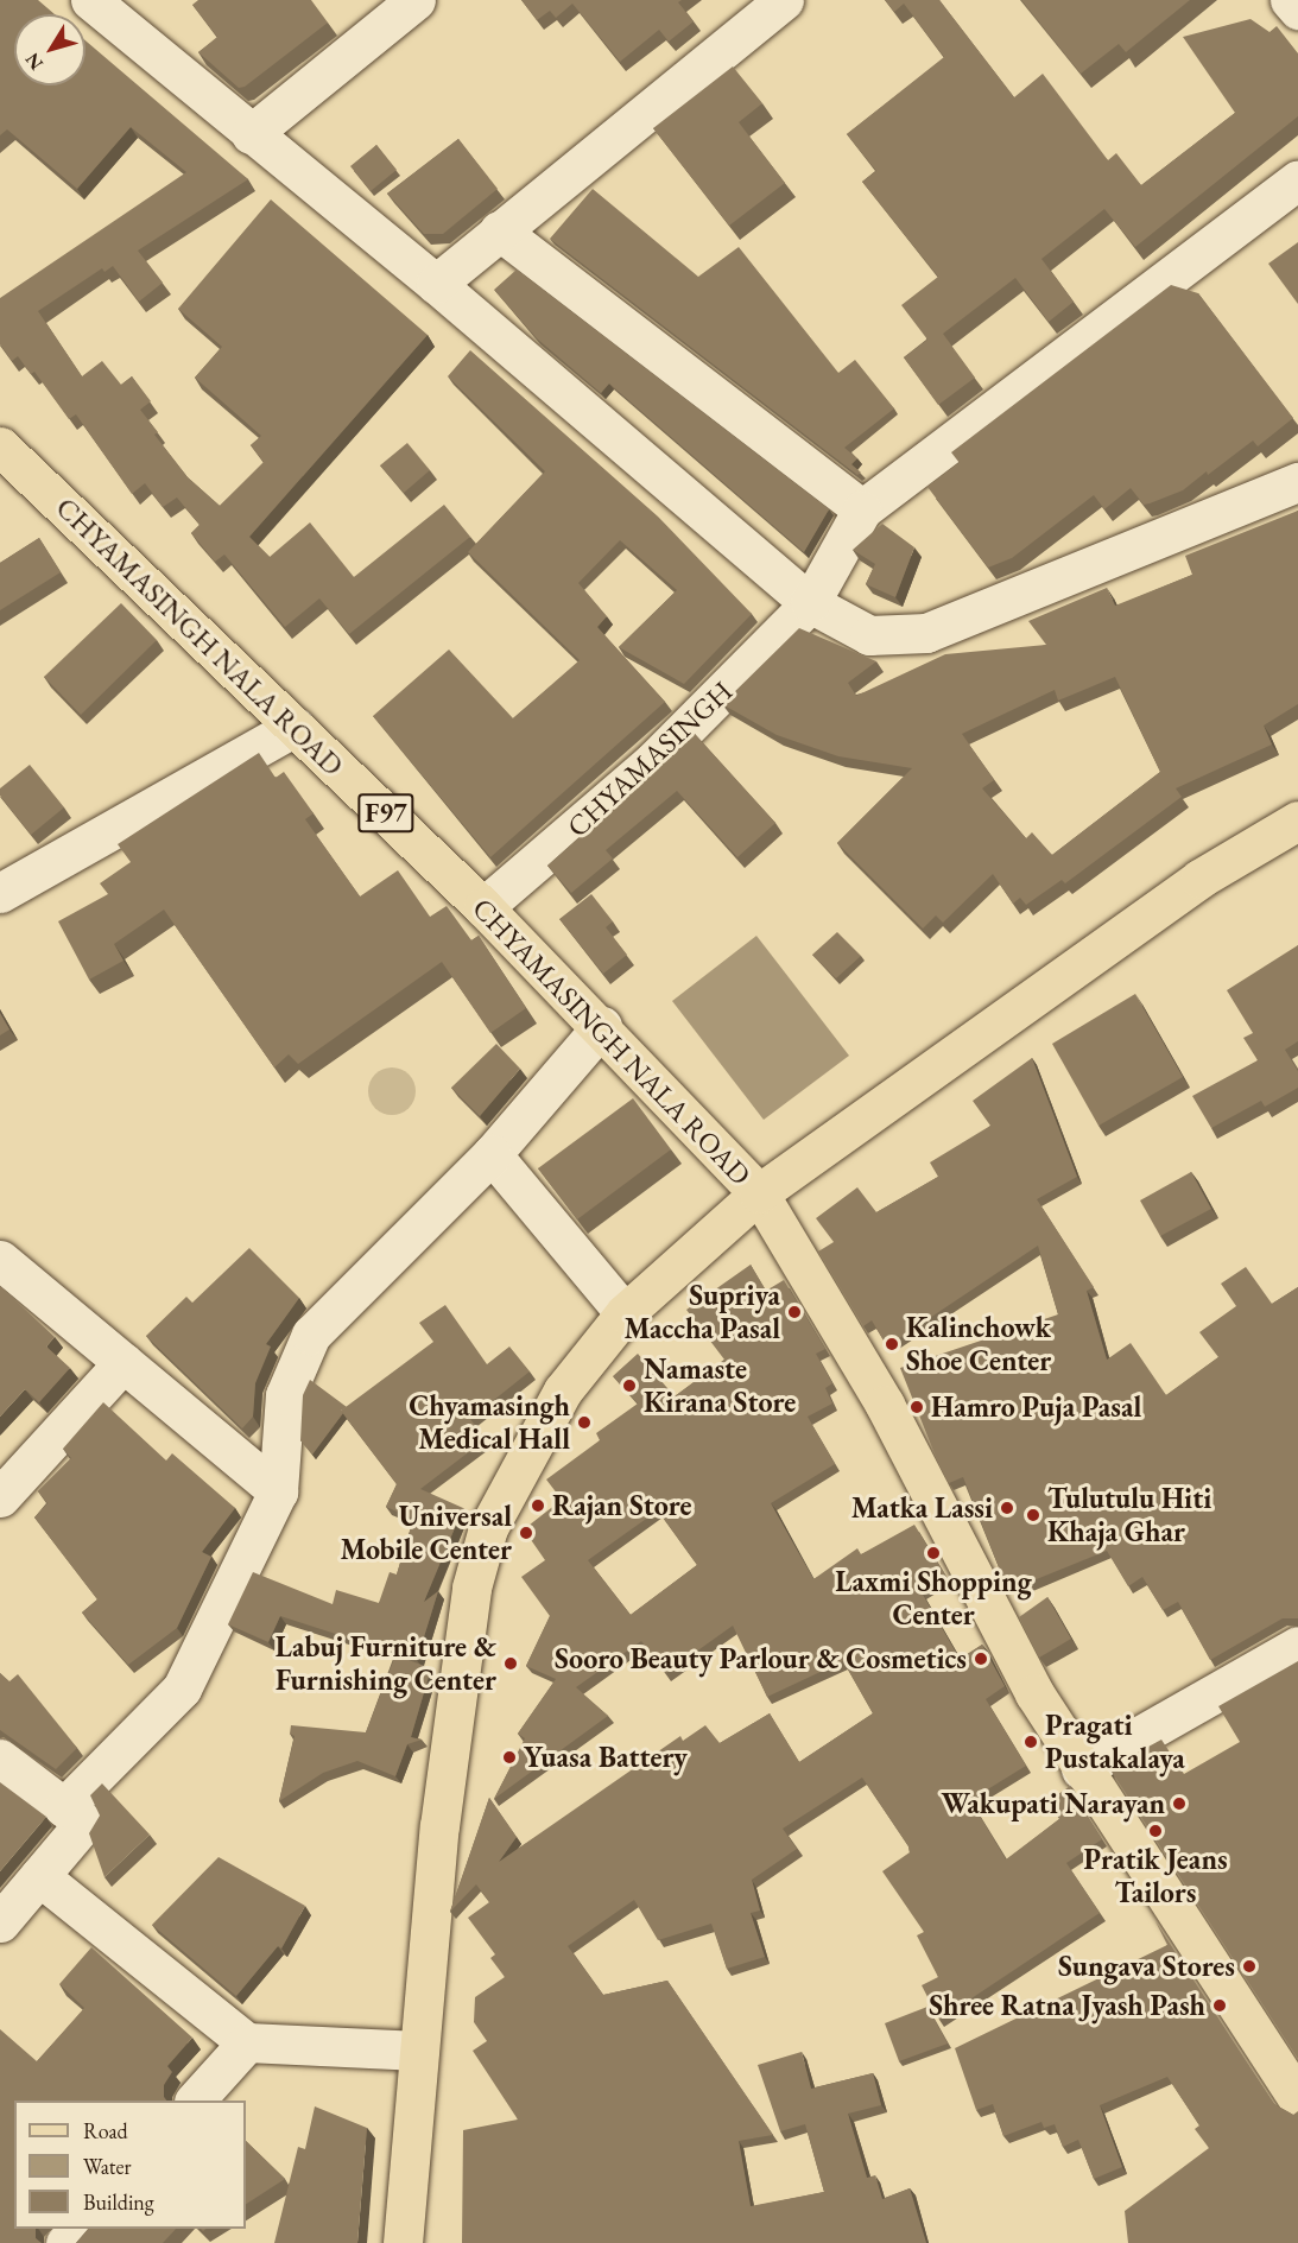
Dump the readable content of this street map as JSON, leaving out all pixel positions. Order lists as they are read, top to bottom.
{
  "streets": {
    "main road": ["CHYAMASINGH NALA ROAD", "F97"],
    "street": ["CHYAMASINGH"]
  },
  "crossings": [
    ["CHYAMASINGH NALA ROAD", "CHYAMASINGH"]
  ],
  "places": [
    "Supriya Maccha Pasal",
    "Kalinchowk Shoe Center",
    "Namaste Kirana Store",
    "Hamro Puja Pasal",
    "Chyamasingh Medical Hall",
    "Rajan Store",
    "Matka Lassi",
    "Tulutulu Hiti Khaja Ghar",
    "Universal Mobile Center",
    "Laxmi Shopping Center",
    "Sooro Beauty Parlour & Cosmetics",
    "Labuj Furniture & Furnishing Center",
    "Pragati Pustakalaya",
    "Yuasa Battery",
    "Wakupati Narayan",
    "Pratik Jeans Tailors",
    "Sungava Stores",
    "Shree Ratna Jyash Pash"
  ],
  "legend": ["Road", "Water", "Building"],
  "north": "bottom left"
}
